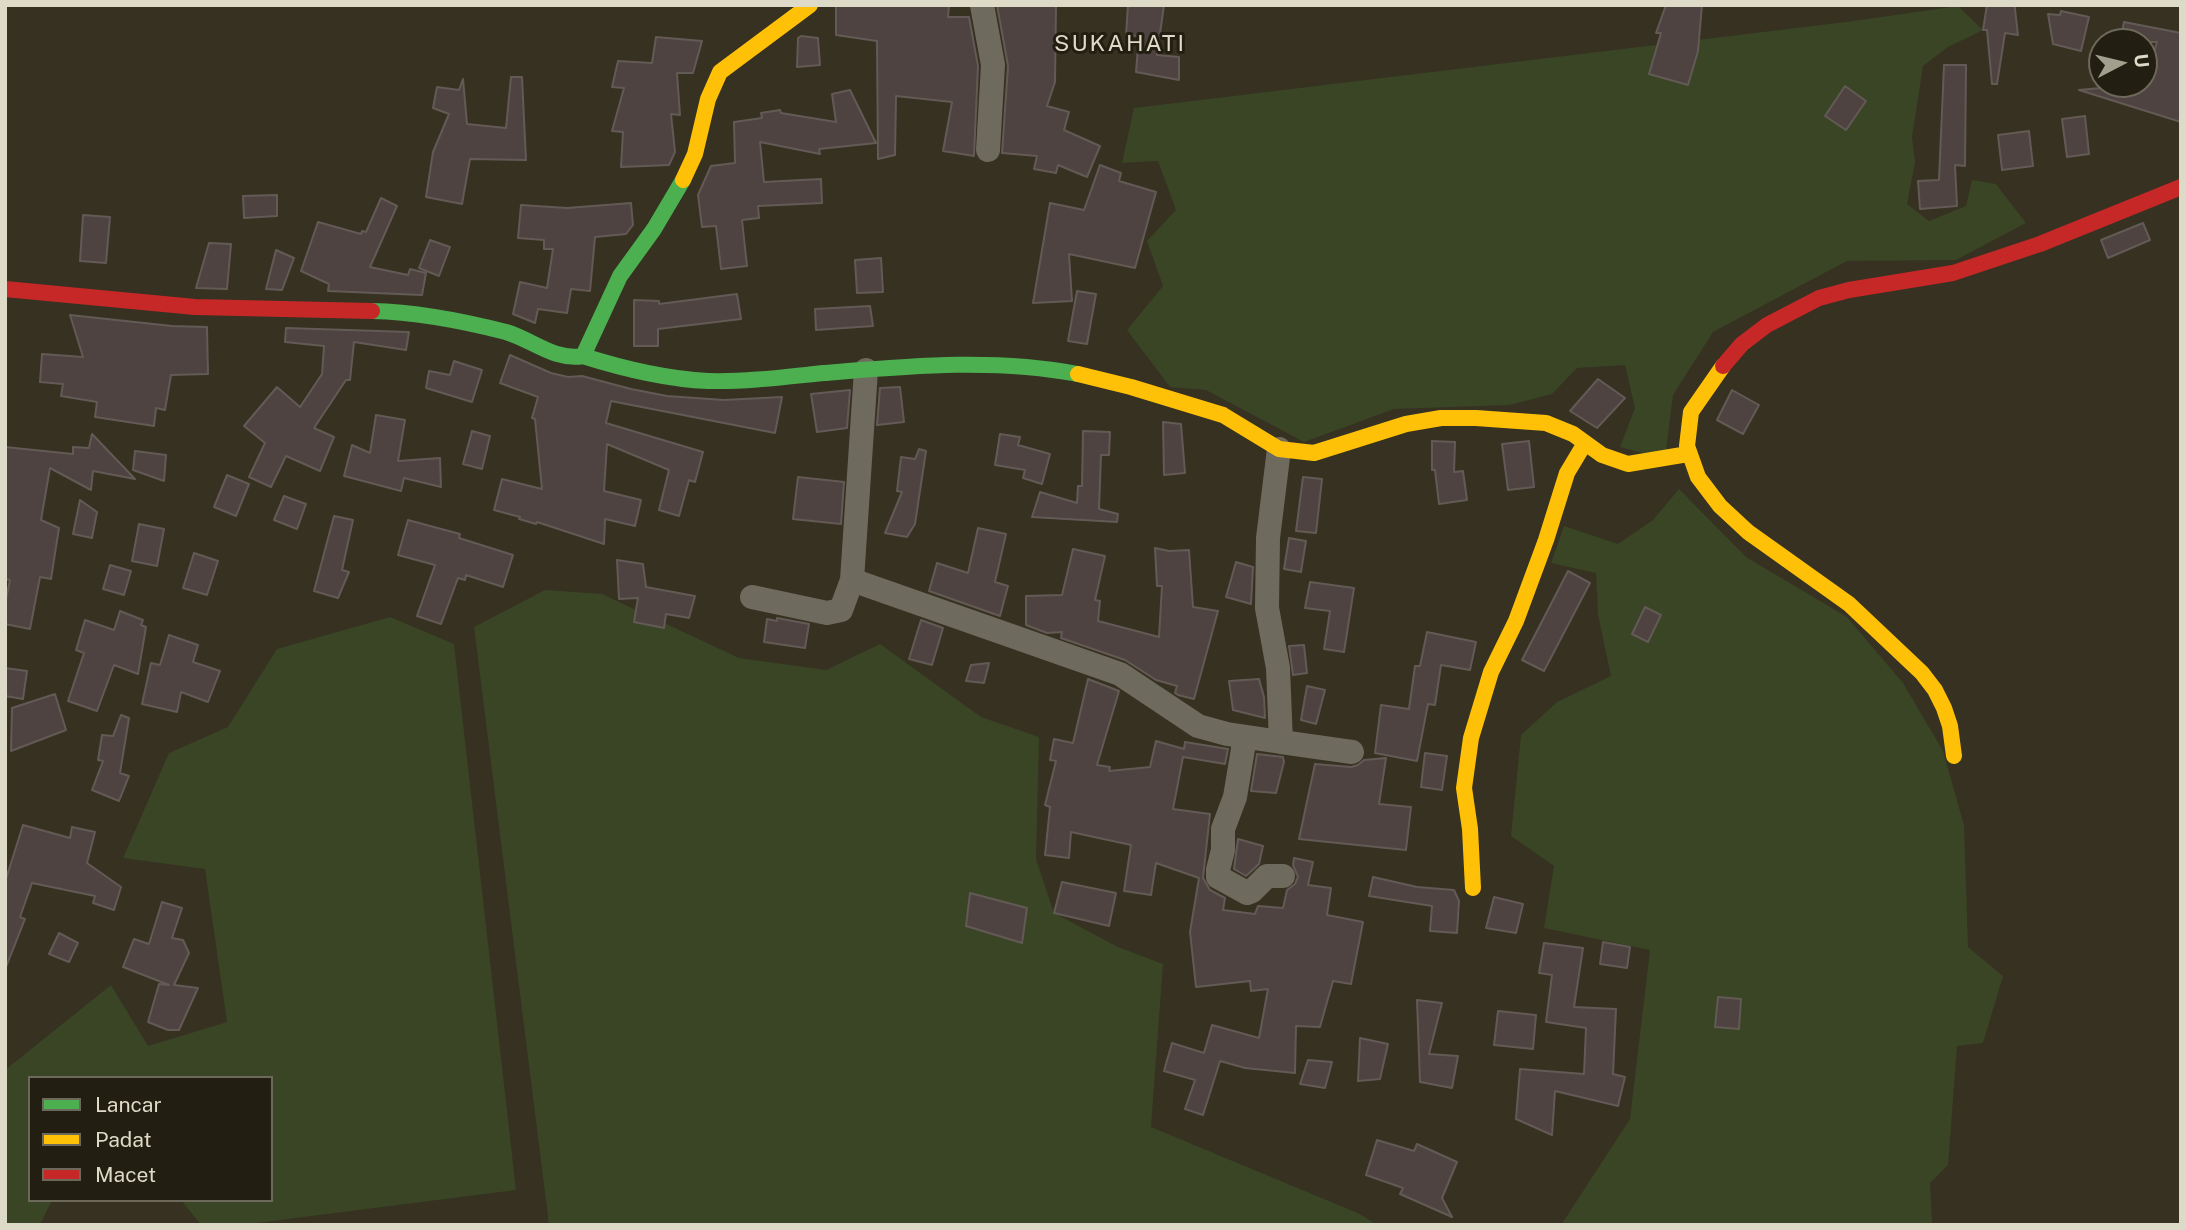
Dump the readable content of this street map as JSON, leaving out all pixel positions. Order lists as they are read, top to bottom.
{
  "districts": ["SUKAHATI"],
  "legend": ["Lancar", "Padat", "Macet"],
  "north": "right"
}
